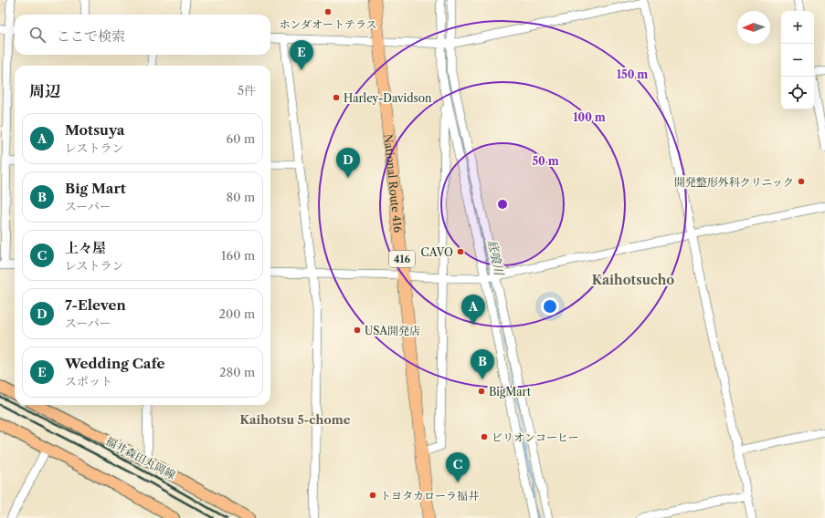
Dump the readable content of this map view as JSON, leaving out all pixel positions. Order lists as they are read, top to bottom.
{
  "streets": {
    "highway": ["National Route 416", "416"],
    "main road": ["福井森田丸岡線"]
  },
  "districts": ["Kaihotsucho", "Kaihotsu 5-chome"],
  "water": ["底喰川"],
  "places": [
    "ホンダオートテラス",
    "Harley-Davidson",
    "開発整形外科クリニック",
    "CAVO",
    "USA開発店",
    "BigMart",
    "ビリオンコーヒー",
    "トヨタカローラ福井"
  ],
  "north": "left",
  "page": {
    "map_buttons": ["+", "−"],
    "search": "ここで検索",
    "pins": [
      "E",
      "D",
      "A",
      "B",
      "C"
    ],
    "heading": ["周辺", "5件"],
    "list": [
      {
        "mark": "A",
        "name": "Motsuya",
        "note": "レストラン",
        "value": "60 m"
      },
      {
        "mark": "B",
        "name": "Big Mart",
        "note": "スーパー",
        "value": "80 m"
      },
      {
        "mark": "C",
        "name": "上々屋",
        "note": "レストラン",
        "value": "160 m"
      },
      {
        "mark": "D",
        "name": "7-Eleven",
        "note": "スーパー",
        "value": "200 m"
      },
      {
        "mark": "E",
        "name": "Wedding Cafe",
        "note": "スポット",
        "value": "280 m"
      }
    ]
  },
  "rings": ["150 m", "100 m", "50 m"]
}
